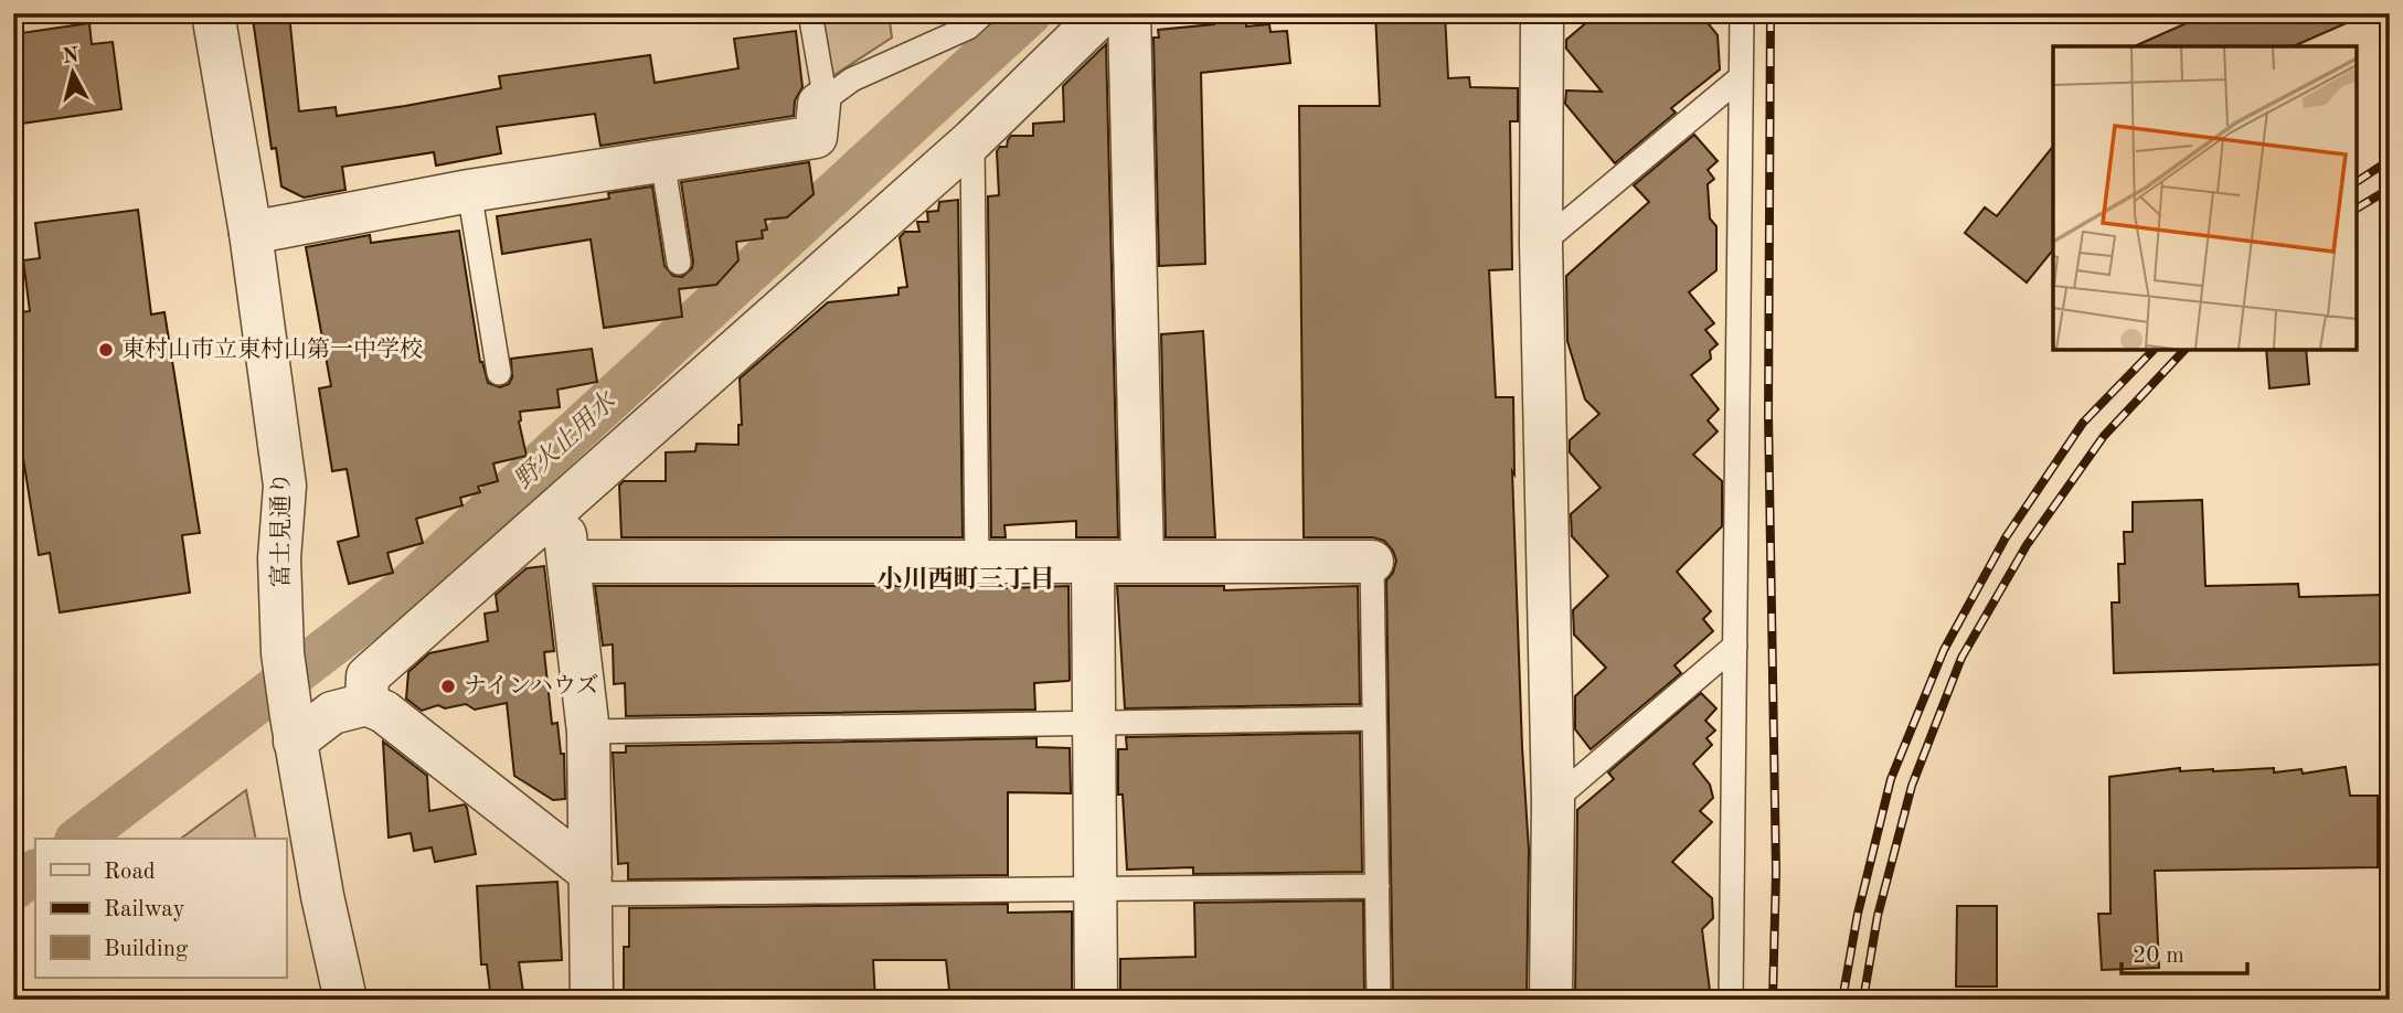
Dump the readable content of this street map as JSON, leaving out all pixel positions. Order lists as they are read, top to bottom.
{
  "streets": {
    "street": ["富士見通り"]
  },
  "districts": ["小川西町三丁目"],
  "water": ["野火止用水"],
  "places": ["東村山市立東村山第一中学校", "ナインハウズ"],
  "legend": ["Road", "Railway", "Building"],
  "scale_bar": "20 m",
  "north": "top"
}
